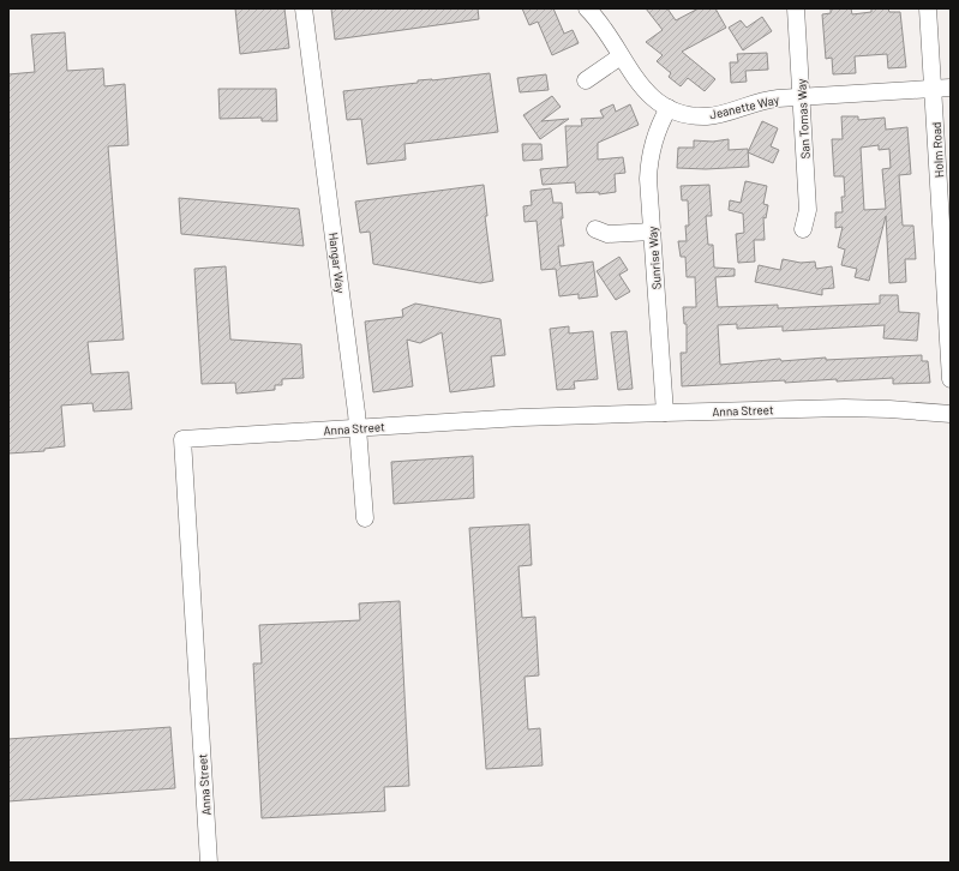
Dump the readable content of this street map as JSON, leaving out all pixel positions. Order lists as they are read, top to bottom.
{
  "streets": {
    "street": [
      "Jeanette Way",
      "San Tomas Way",
      "Holm Road",
      "Sunrise Way",
      "Hangar Way",
      "Anna Street"
    ]
  },
  "crossings": [
    ["Jeanette Way", "San Tomas Way"],
    ["Jeanette Way", "Holm Road"],
    ["Jeanette Way", "Sunrise Way"],
    ["Sunrise Way", "Anna Street"],
    ["Hangar Way", "Anna Street"]
  ]
}
